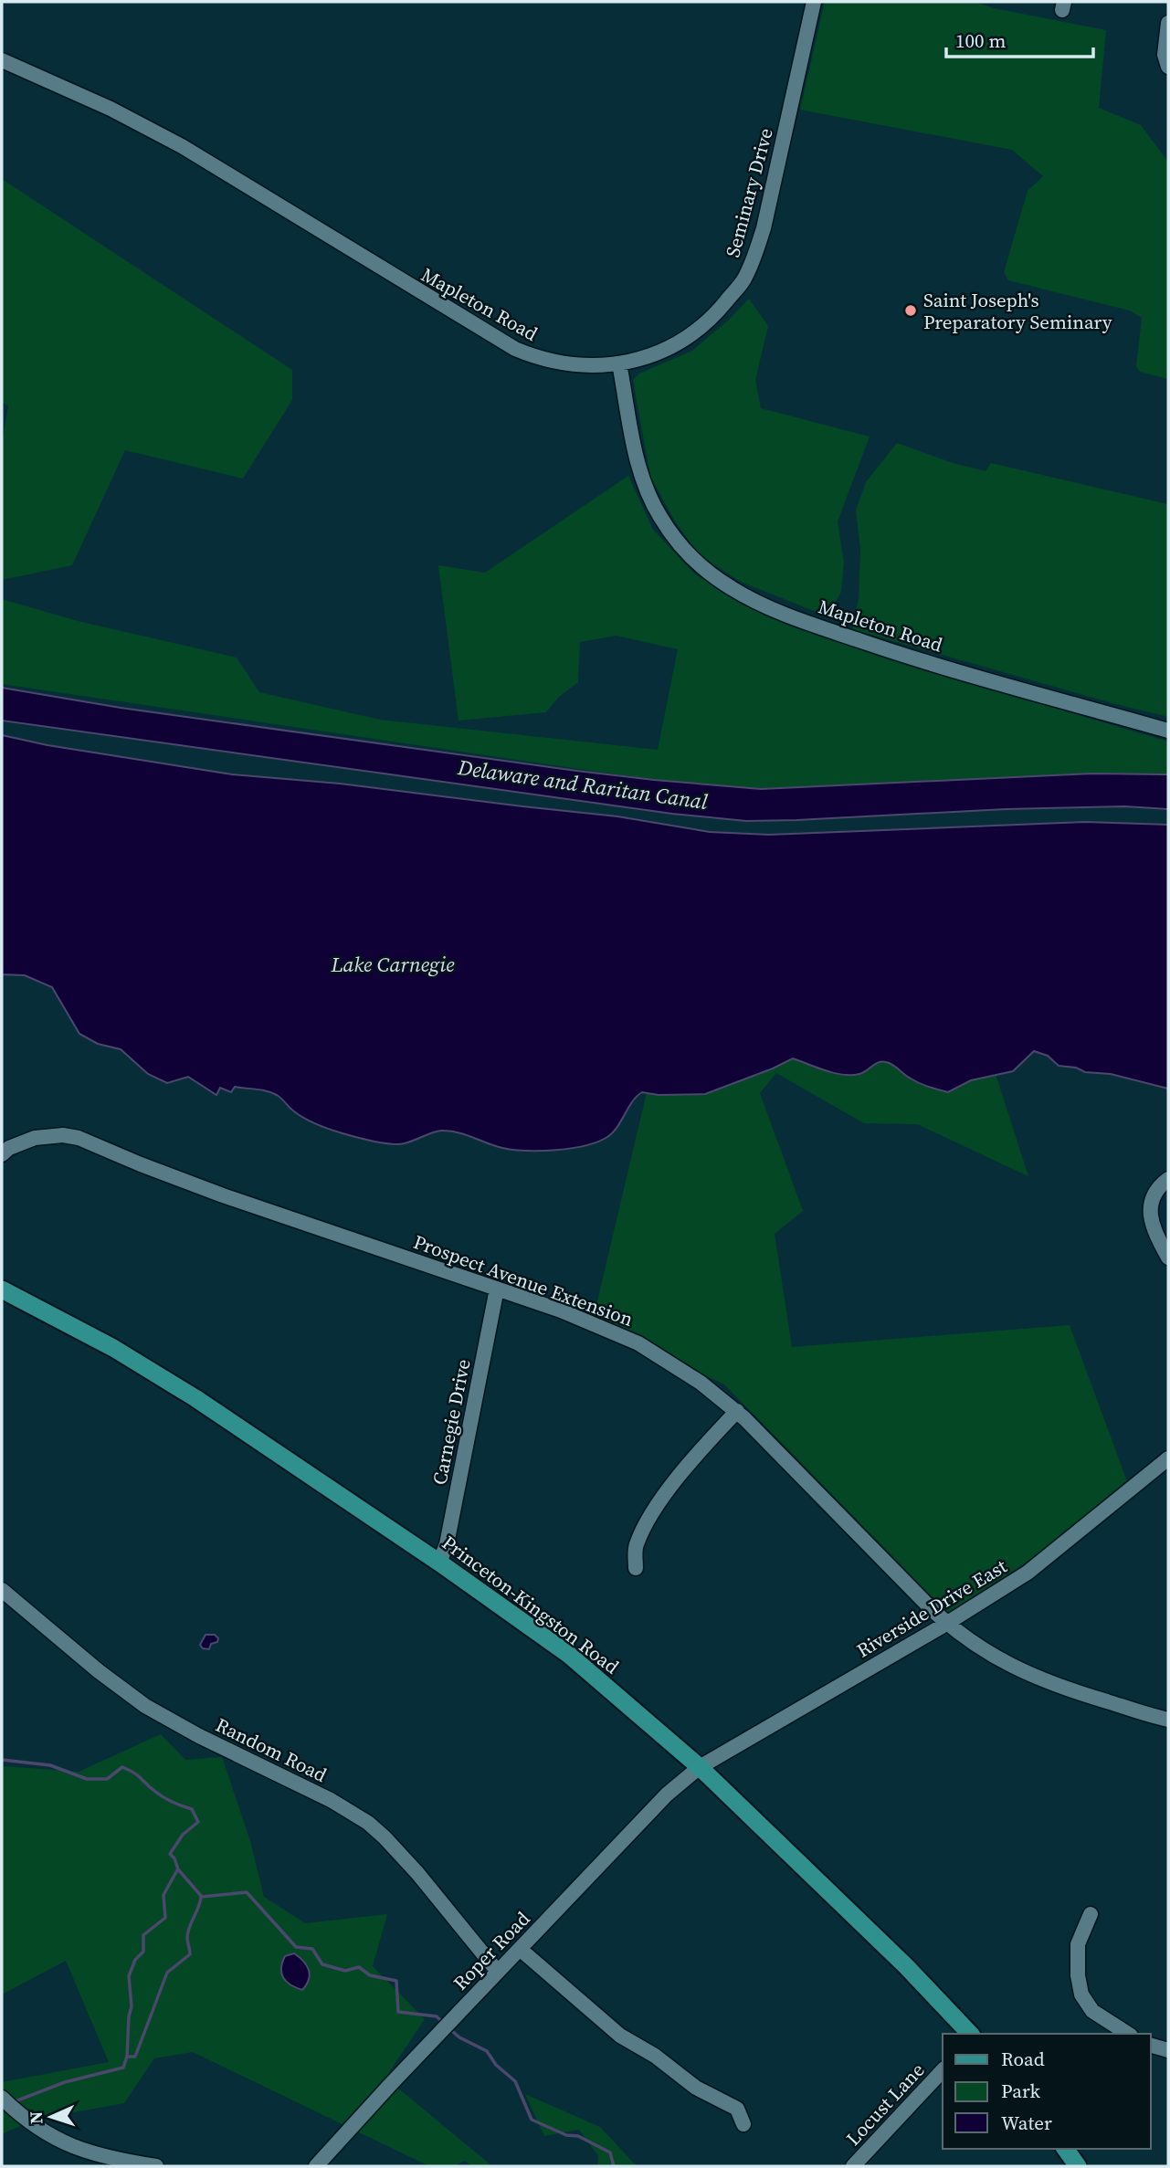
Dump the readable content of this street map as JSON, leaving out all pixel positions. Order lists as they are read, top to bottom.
{
  "streets": {
    "main road": ["Princeton-Kingston Road"],
    "street": [
      "Seminary Drive",
      "Mapleton Road",
      "Prospect Avenue Extension",
      "Carnegie Drive",
      "Riverside Drive East",
      "Random Road",
      "Roper Road",
      "Locust Lane"
    ]
  },
  "crossings": [
    ["Seminary Drive", "Mapleton Road"],
    ["Prospect Avenue Extension", "Carnegie Drive"],
    ["Prospect Avenue Extension", "Riverside Drive East"],
    ["Carnegie Drive", "Princeton-Kingston Road"],
    ["Princeton-Kingston Road", "Riverside Drive East"],
    ["Princeton-Kingston Road", "Roper Road"],
    ["Riverside Drive East", "Roper Road"],
    ["Random Road", "Roper Road"]
  ],
  "water": ["Delaware and Raritan Canal", "Lake Carnegie"],
  "places": ["Saint Joseph's Preparatory Seminary"],
  "legend": ["Road", "Park", "Water"],
  "scale_bar": "100 m",
  "north": "left"
}
